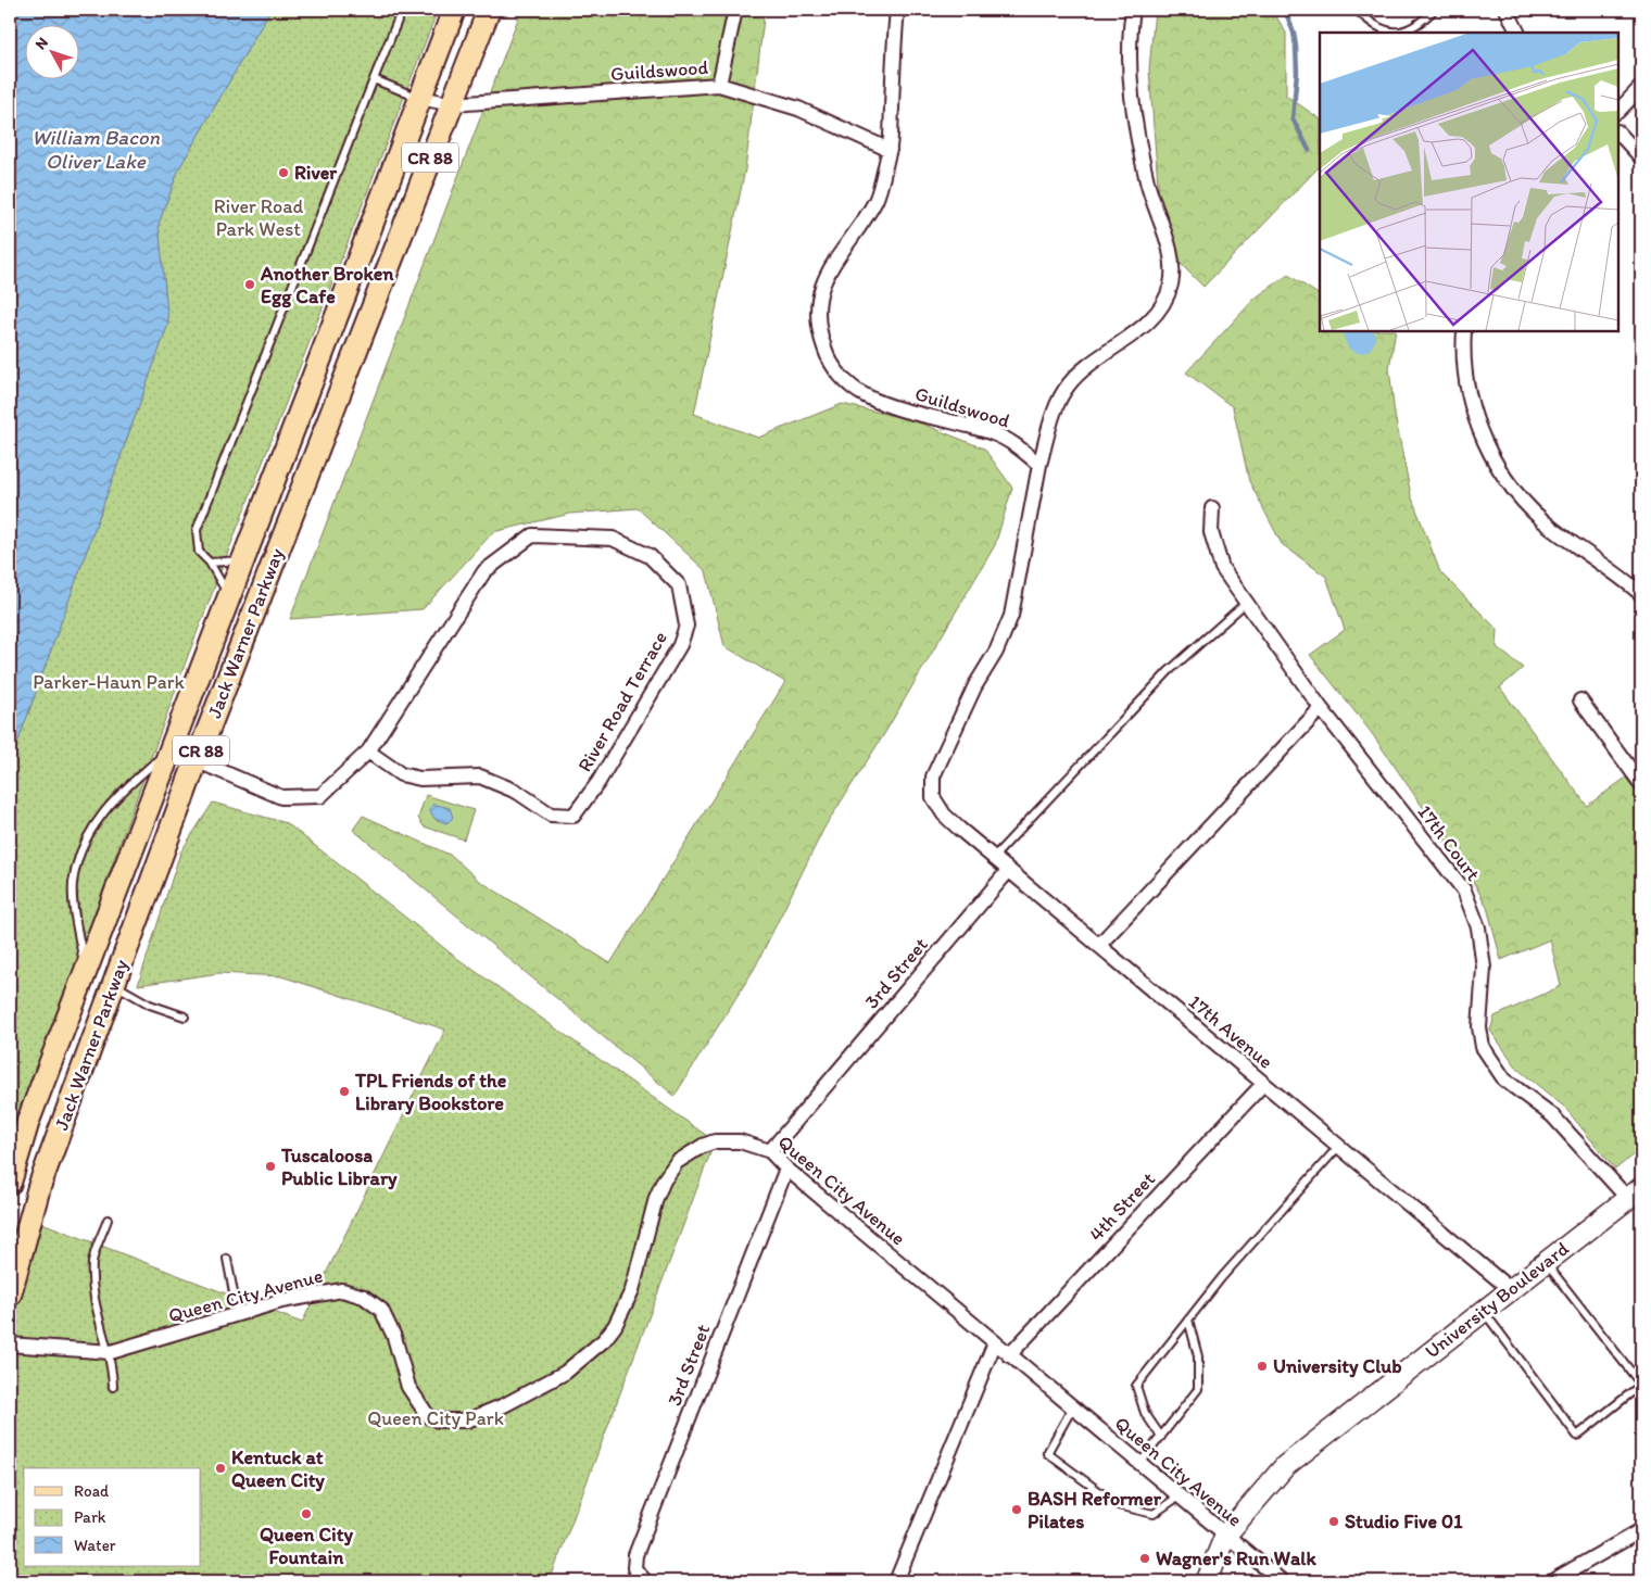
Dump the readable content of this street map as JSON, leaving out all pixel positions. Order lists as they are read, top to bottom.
{
  "streets": {
    "main road": ["CR 88", "Jack Warner Parkway", "University Boulevard"],
    "street": [
      "Guildswood",
      "River Road Terrace",
      "17th Court",
      "3rd Street",
      "17th Avenue",
      "Queen City Avenue",
      "4th Street"
    ]
  },
  "crossings": [
    ["Guildswood", "Jack Warner Parkway"],
    ["Guildswood", "17th Avenue"],
    ["Jack Warner Parkway", "River Road Terrace"],
    ["17th Court", "University Boulevard"],
    ["3rd Street", "17th Avenue"],
    ["3rd Street", "Queen City Avenue"],
    ["17th Avenue", "4th Street"],
    ["17th Avenue", "University Boulevard"],
    ["Queen City Avenue", "4th Street"],
    ["Queen City Avenue", "University Boulevard"]
  ],
  "water": ["William Bacon Oliver Lake"],
  "parks": ["River Road Park West", "Parker-Haun Park", "Queen City Park"],
  "places": [
    "River",
    "Another Broken Egg Cafe",
    "TPL Friends of the Library Bookstore",
    "Tuscaloosa Public Library",
    "University Club",
    "Kentuck at Queen City",
    "BASH Reformer Pilates",
    "Queen City Fountain",
    "Studio Five 01",
    "Wagner's Run Walk"
  ],
  "legend": ["Road", "Park", "Water"],
  "north": "top left"
}
